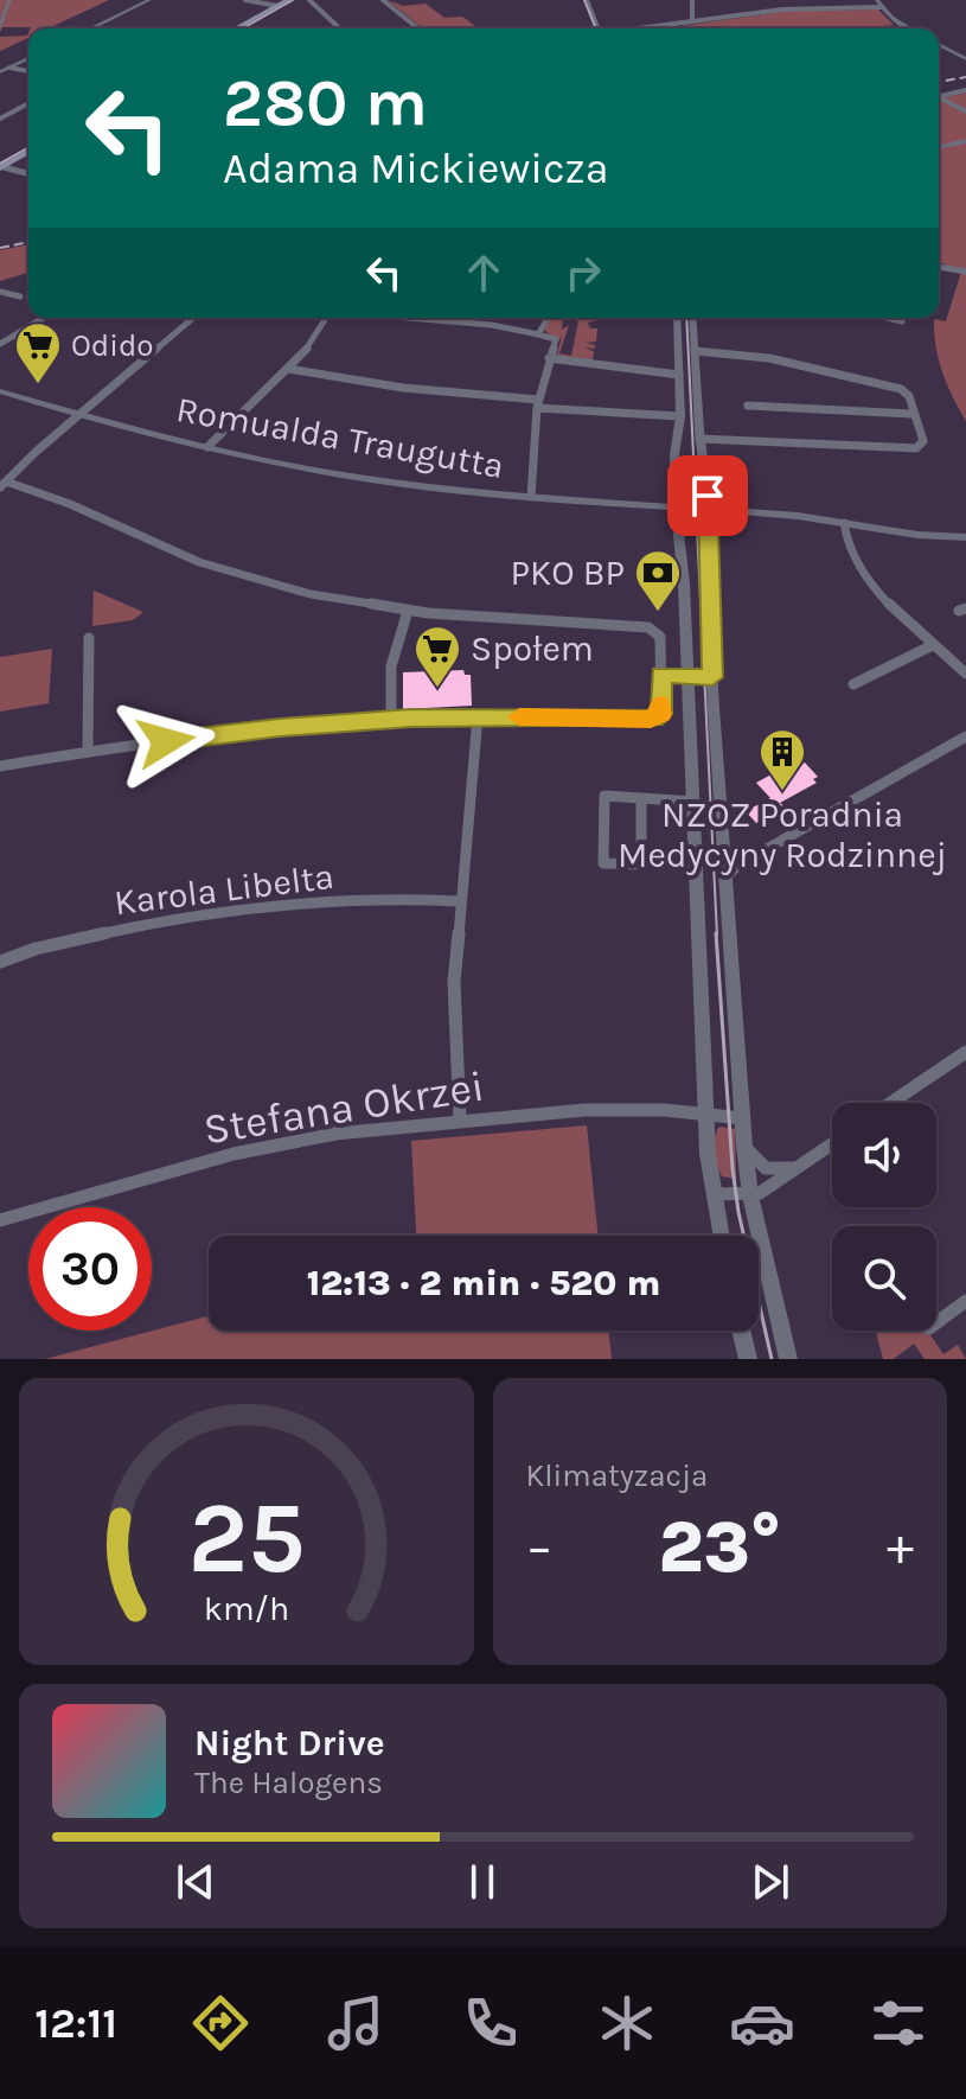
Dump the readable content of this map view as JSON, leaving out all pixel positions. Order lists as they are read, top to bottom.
{
  "streets": {
    "street": ["Romualda Traugutta", "Karola Libelta", "Stefana Okrzei"]
  },
  "places": {
    "supermarket": ["Odido", "Społem"],
    "bank": ["PKO BP"],
    "building": ["NZOZ Poradnia Medycyny Rodzinnej"]
  },
  "page": {
    "turn": ["280 m", "Adama Mickiewicza"],
    "limit": "30",
    "trip": "12:13 · 2 min · 520 m",
    "tile": "Klimatyzacja",
    "heat": ["−", "23°", "+"],
    "song": ["Night Drive", "The Halogens"],
    "tabs": "12:11",
    "gauge": ["25", "km/h"]
  }
}
